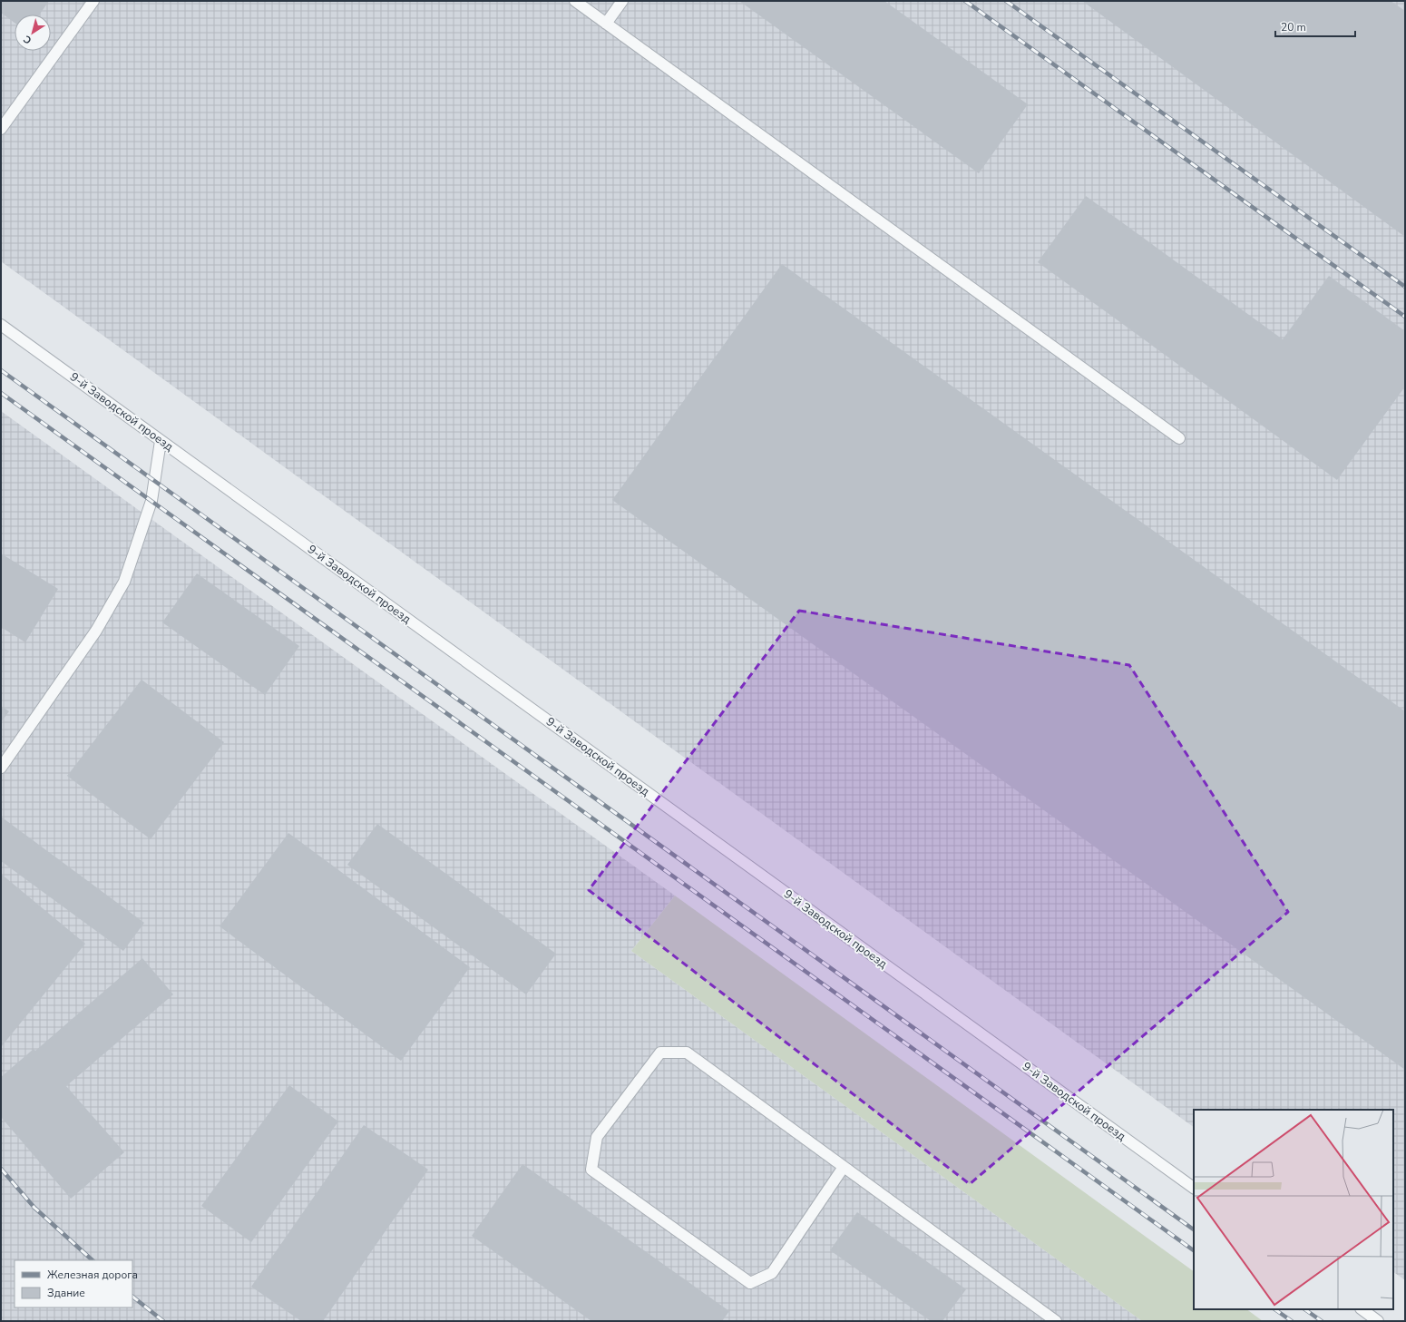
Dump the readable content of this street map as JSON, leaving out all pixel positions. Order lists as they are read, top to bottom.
{
  "streets": {
    "lane": ["9-й Заводской проезд"]
  },
  "legend": ["Железная дорога", "Здание"],
  "scale_bar": "20 m",
  "north": "bottom left"
}
